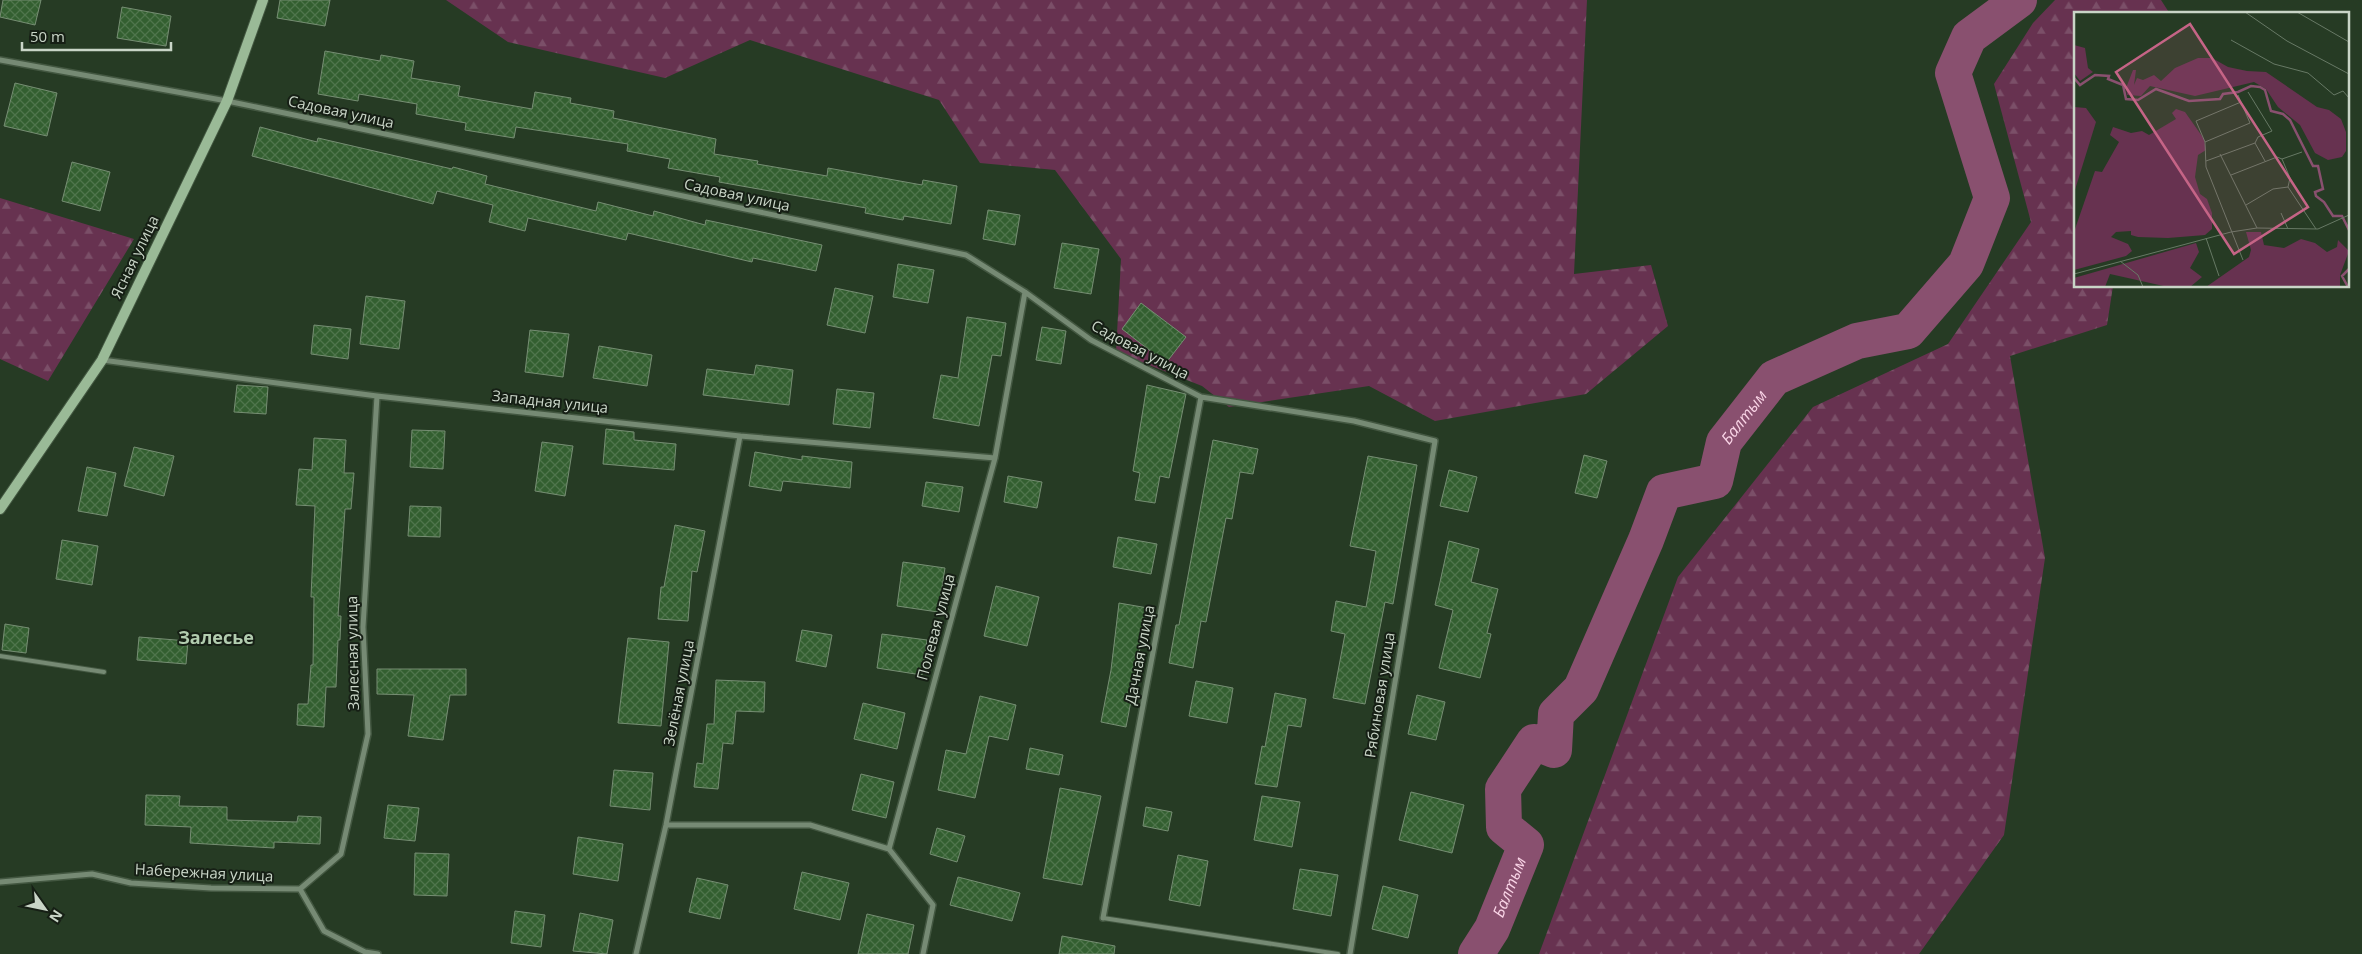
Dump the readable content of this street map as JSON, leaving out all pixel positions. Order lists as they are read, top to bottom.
{
  "streets": {
    "main road": ["Ясная улица"],
    "street": [
      "Садовая улица",
      "Западная улица",
      "Полевая улица",
      "Залесная улица",
      "Дачная улица",
      "Зелёная улица",
      "Рябиновая улица",
      "Набережная улица"
    ]
  },
  "crossings": [
    ["Садовая улица", "Ясная улица"],
    ["Садовая улица", "Полевая улица"],
    ["Садовая улица", "Дачная улица"],
    ["Садовая улица", "Рябиновая улица"],
    ["Ясная улица", "Западная улица"],
    ["Западная улица", "Полевая улица"],
    ["Западная улица", "Залесная улица"],
    ["Западная улица", "Зелёная улица"],
    ["Залесная улица", "Набережная улица"]
  ],
  "districts": ["Залесье"],
  "water": ["Балтым"],
  "scale_bar": "50 m",
  "north": "bottom right"
}
